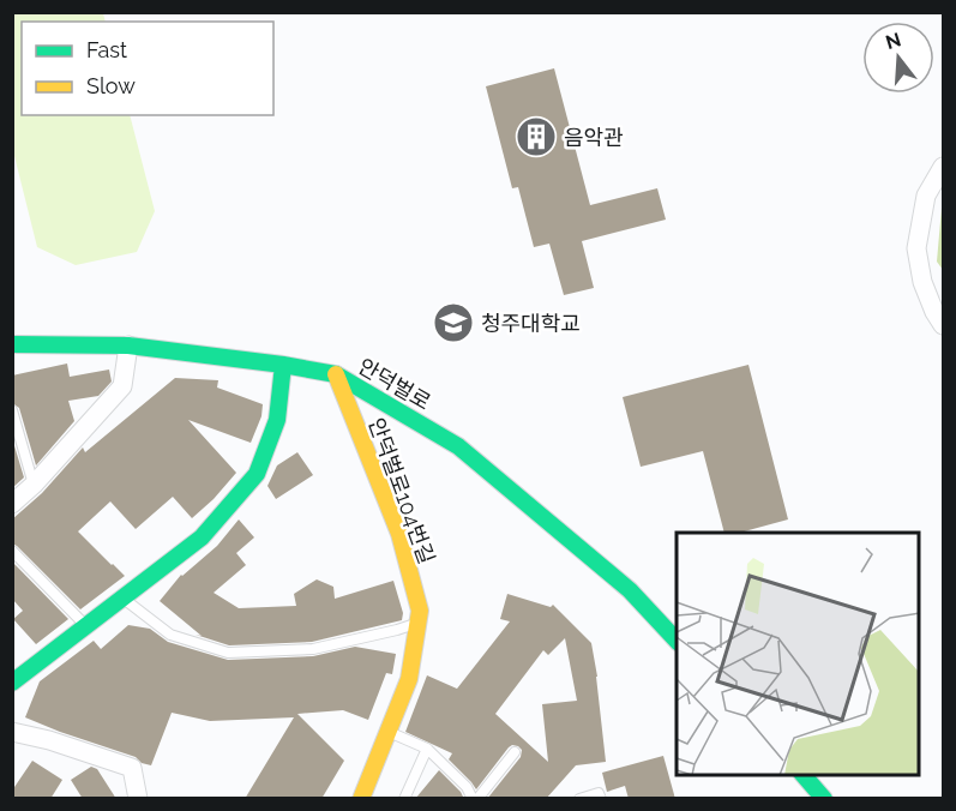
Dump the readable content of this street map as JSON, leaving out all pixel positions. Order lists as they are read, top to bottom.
{
  "streets": {
    "street": ["안덕벌로", "안덕벌로104번길"]
  },
  "crossings": [
    ["안덕벌로", "안덕벌로104번길"]
  ],
  "places": {
    "building": ["음악관"],
    "school or university": ["청주대학교"]
  },
  "legend": ["Fast", "Slow"],
  "north": "top"
}
